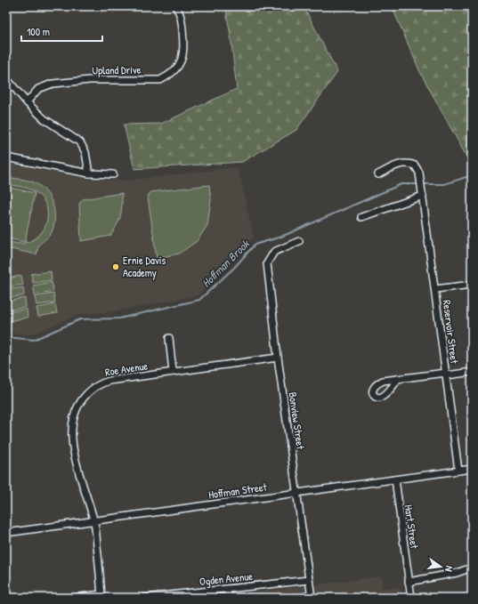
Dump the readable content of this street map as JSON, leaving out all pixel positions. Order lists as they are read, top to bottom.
{
  "streets": {
    "street": [
      "Upland Drive",
      "Reservoir Street",
      "Roe Avenue",
      "Bonview Street",
      "Hoffman Street",
      "Hart Street",
      "Ogden Avenue"
    ]
  },
  "crossings": [
    ["Reservoir Street", "Hoffman Street"],
    ["Roe Avenue", "Bonview Street"],
    ["Roe Avenue", "Hoffman Street"],
    ["Bonview Street", "Hoffman Street"],
    ["Bonview Street", "Ogden Avenue"],
    ["Hoffman Street", "Hart Street"]
  ],
  "water": ["Hoffman Brook"],
  "places": ["Ernie Davis Academy"],
  "scale_bar": "100 m",
  "north": "right"
}
